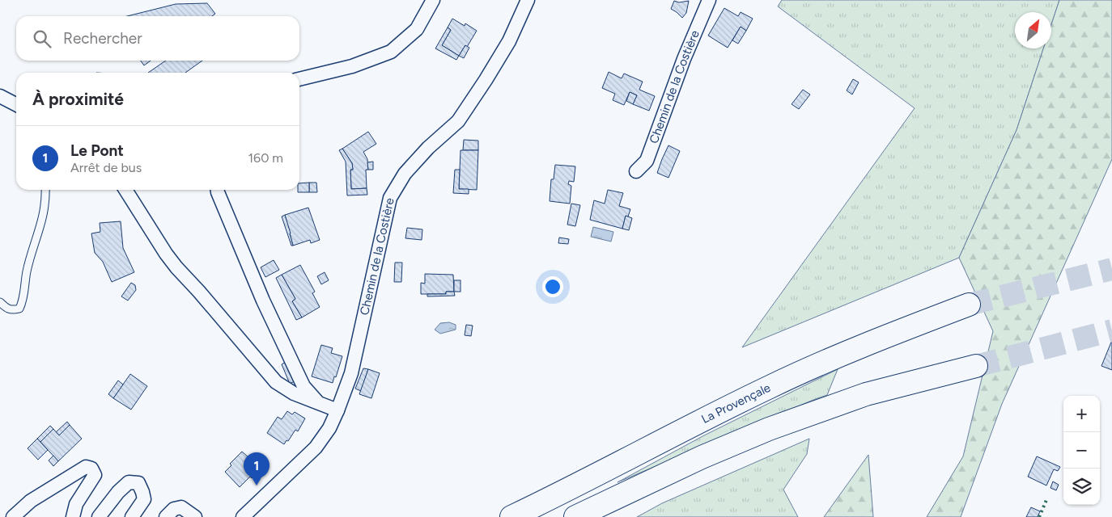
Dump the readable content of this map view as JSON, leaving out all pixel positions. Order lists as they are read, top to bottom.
{
  "streets": {
    "highway": ["La Provençale"],
    "street": ["Chemin de la Costière"]
  },
  "north": "top right",
  "page": {
    "search": "Rechercher",
    "heading": "À proximité",
    "list": [
      {
        "mark": "1",
        "name": "Le Pont",
        "note": "Arrêt de bus",
        "value": "160 m"
      }
    ],
    "map_buttons": ["+", "−"],
    "pins": "1"
  }
}
